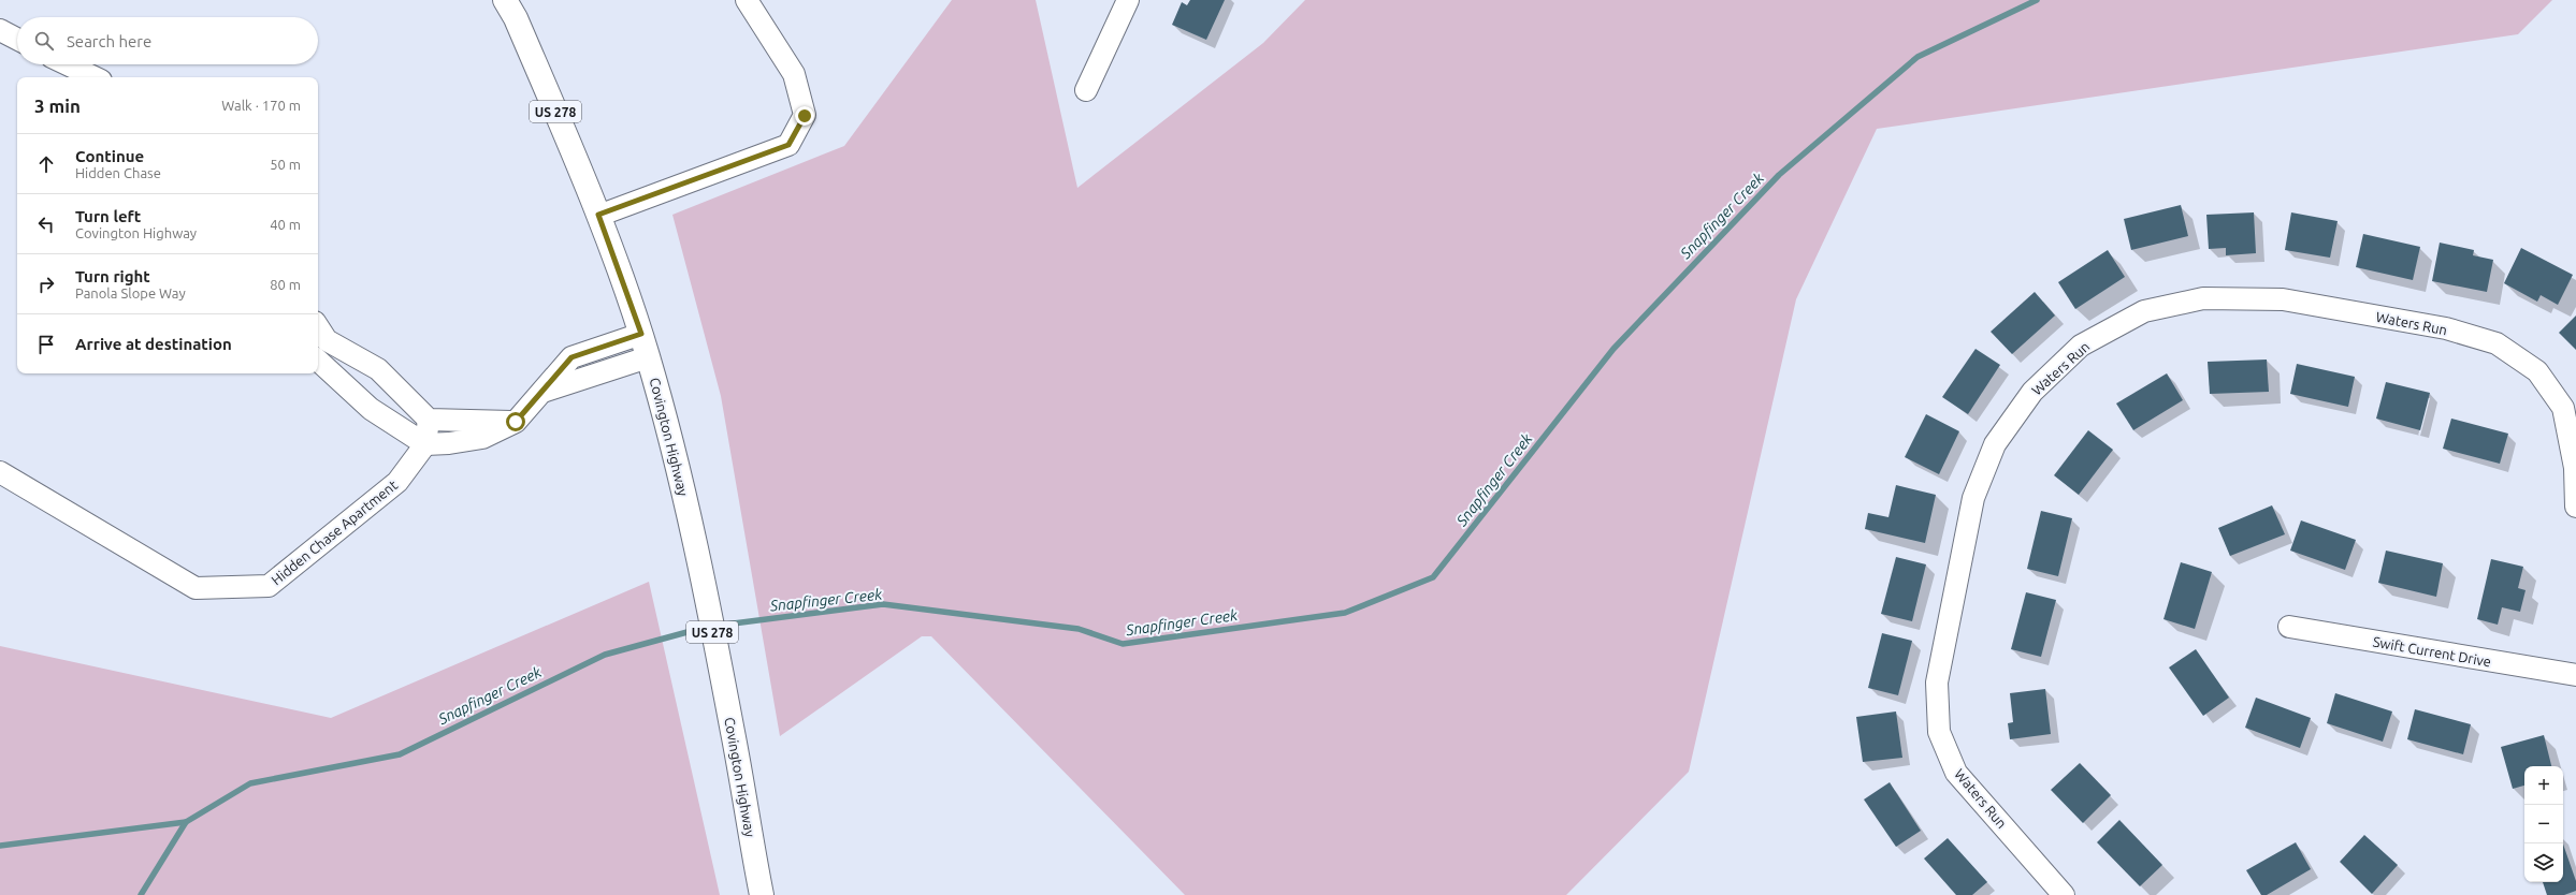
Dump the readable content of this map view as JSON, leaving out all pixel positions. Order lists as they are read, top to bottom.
{
  "streets": {
    "main road": ["US 278", "Covington Highway"],
    "street": ["Waters Run", "Hidden Chase Apartment", "Swift Current Drive"]
  },
  "water": ["Snapfinger Creek"],
  "page": {
    "search": "Search here",
    "heading": ["3 min", "Walk · 170 m"],
    "list": [
      ["Continue", "Hidden Chase", "50 m"],
      ["Turn left", "Covington Highway", "40 m"],
      ["Turn right", "Panola Slope Way", "80 m"],
      "Arrive at destination"
    ],
    "map_buttons": ["+", "−"]
  }
}
